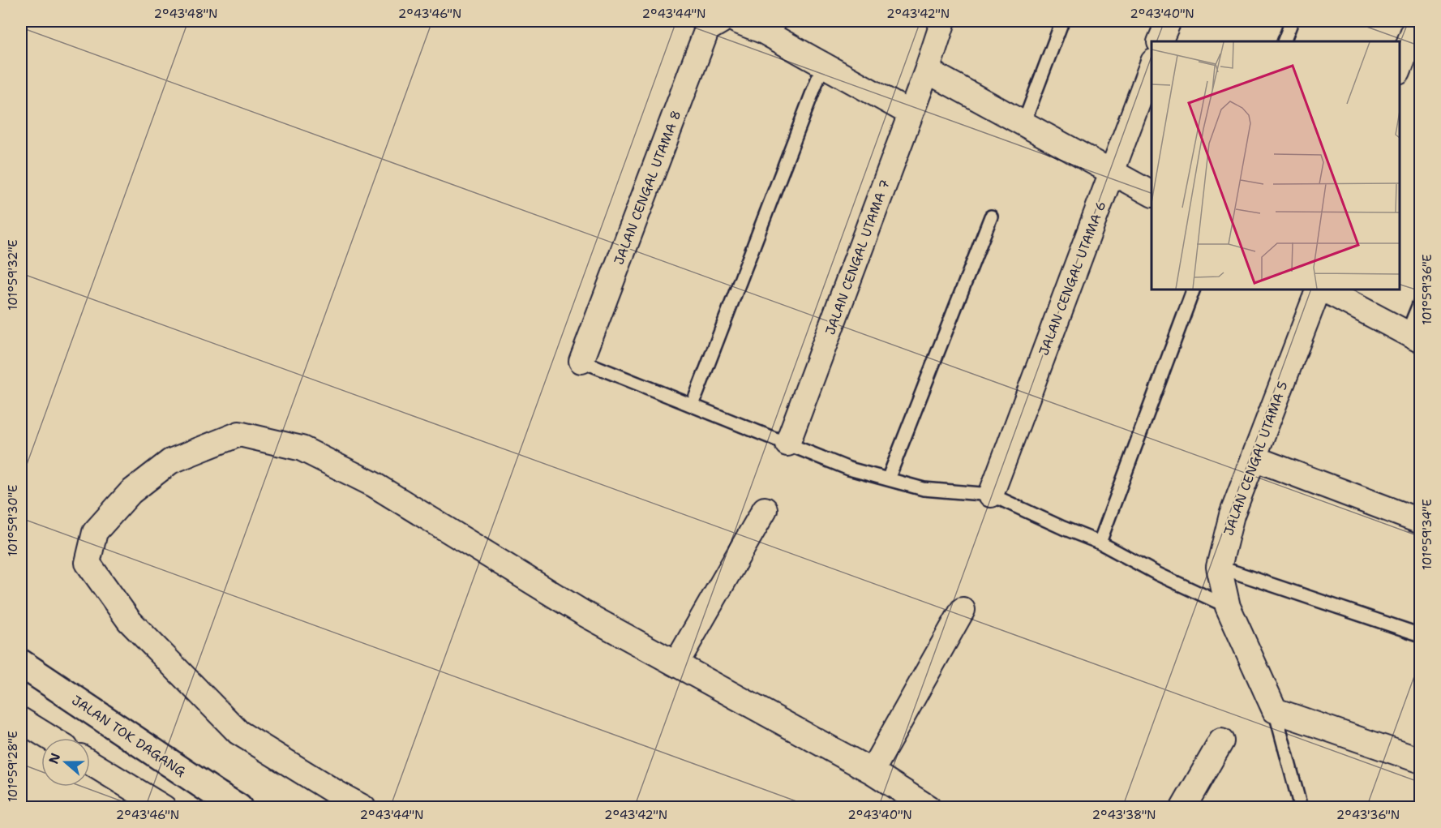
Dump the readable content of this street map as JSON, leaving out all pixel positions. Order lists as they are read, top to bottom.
{
  "streets": {
    "street": [
      "JALAN CENGAL UTAMA 8",
      "JALAN CENGAL UTAMA 7",
      "JALAN CENGAL UTAMA 6",
      "JALAN CENGAL UTAMA 5",
      "JALAN TOK DAGANG"
    ]
  },
  "north": "left",
  "coordinates": [
    "2°43'48\"N",
    "2°43'46\"N",
    "2°43'44\"N",
    "2°43'42\"N",
    "2°43'40\"N",
    "101°59'32\"E",
    "101°59'36\"E",
    "101°59'30\"E",
    "101°59'34\"E",
    "101°59'28\"E",
    "2°43'38\"N",
    "2°43'36\"N"
  ]
}
